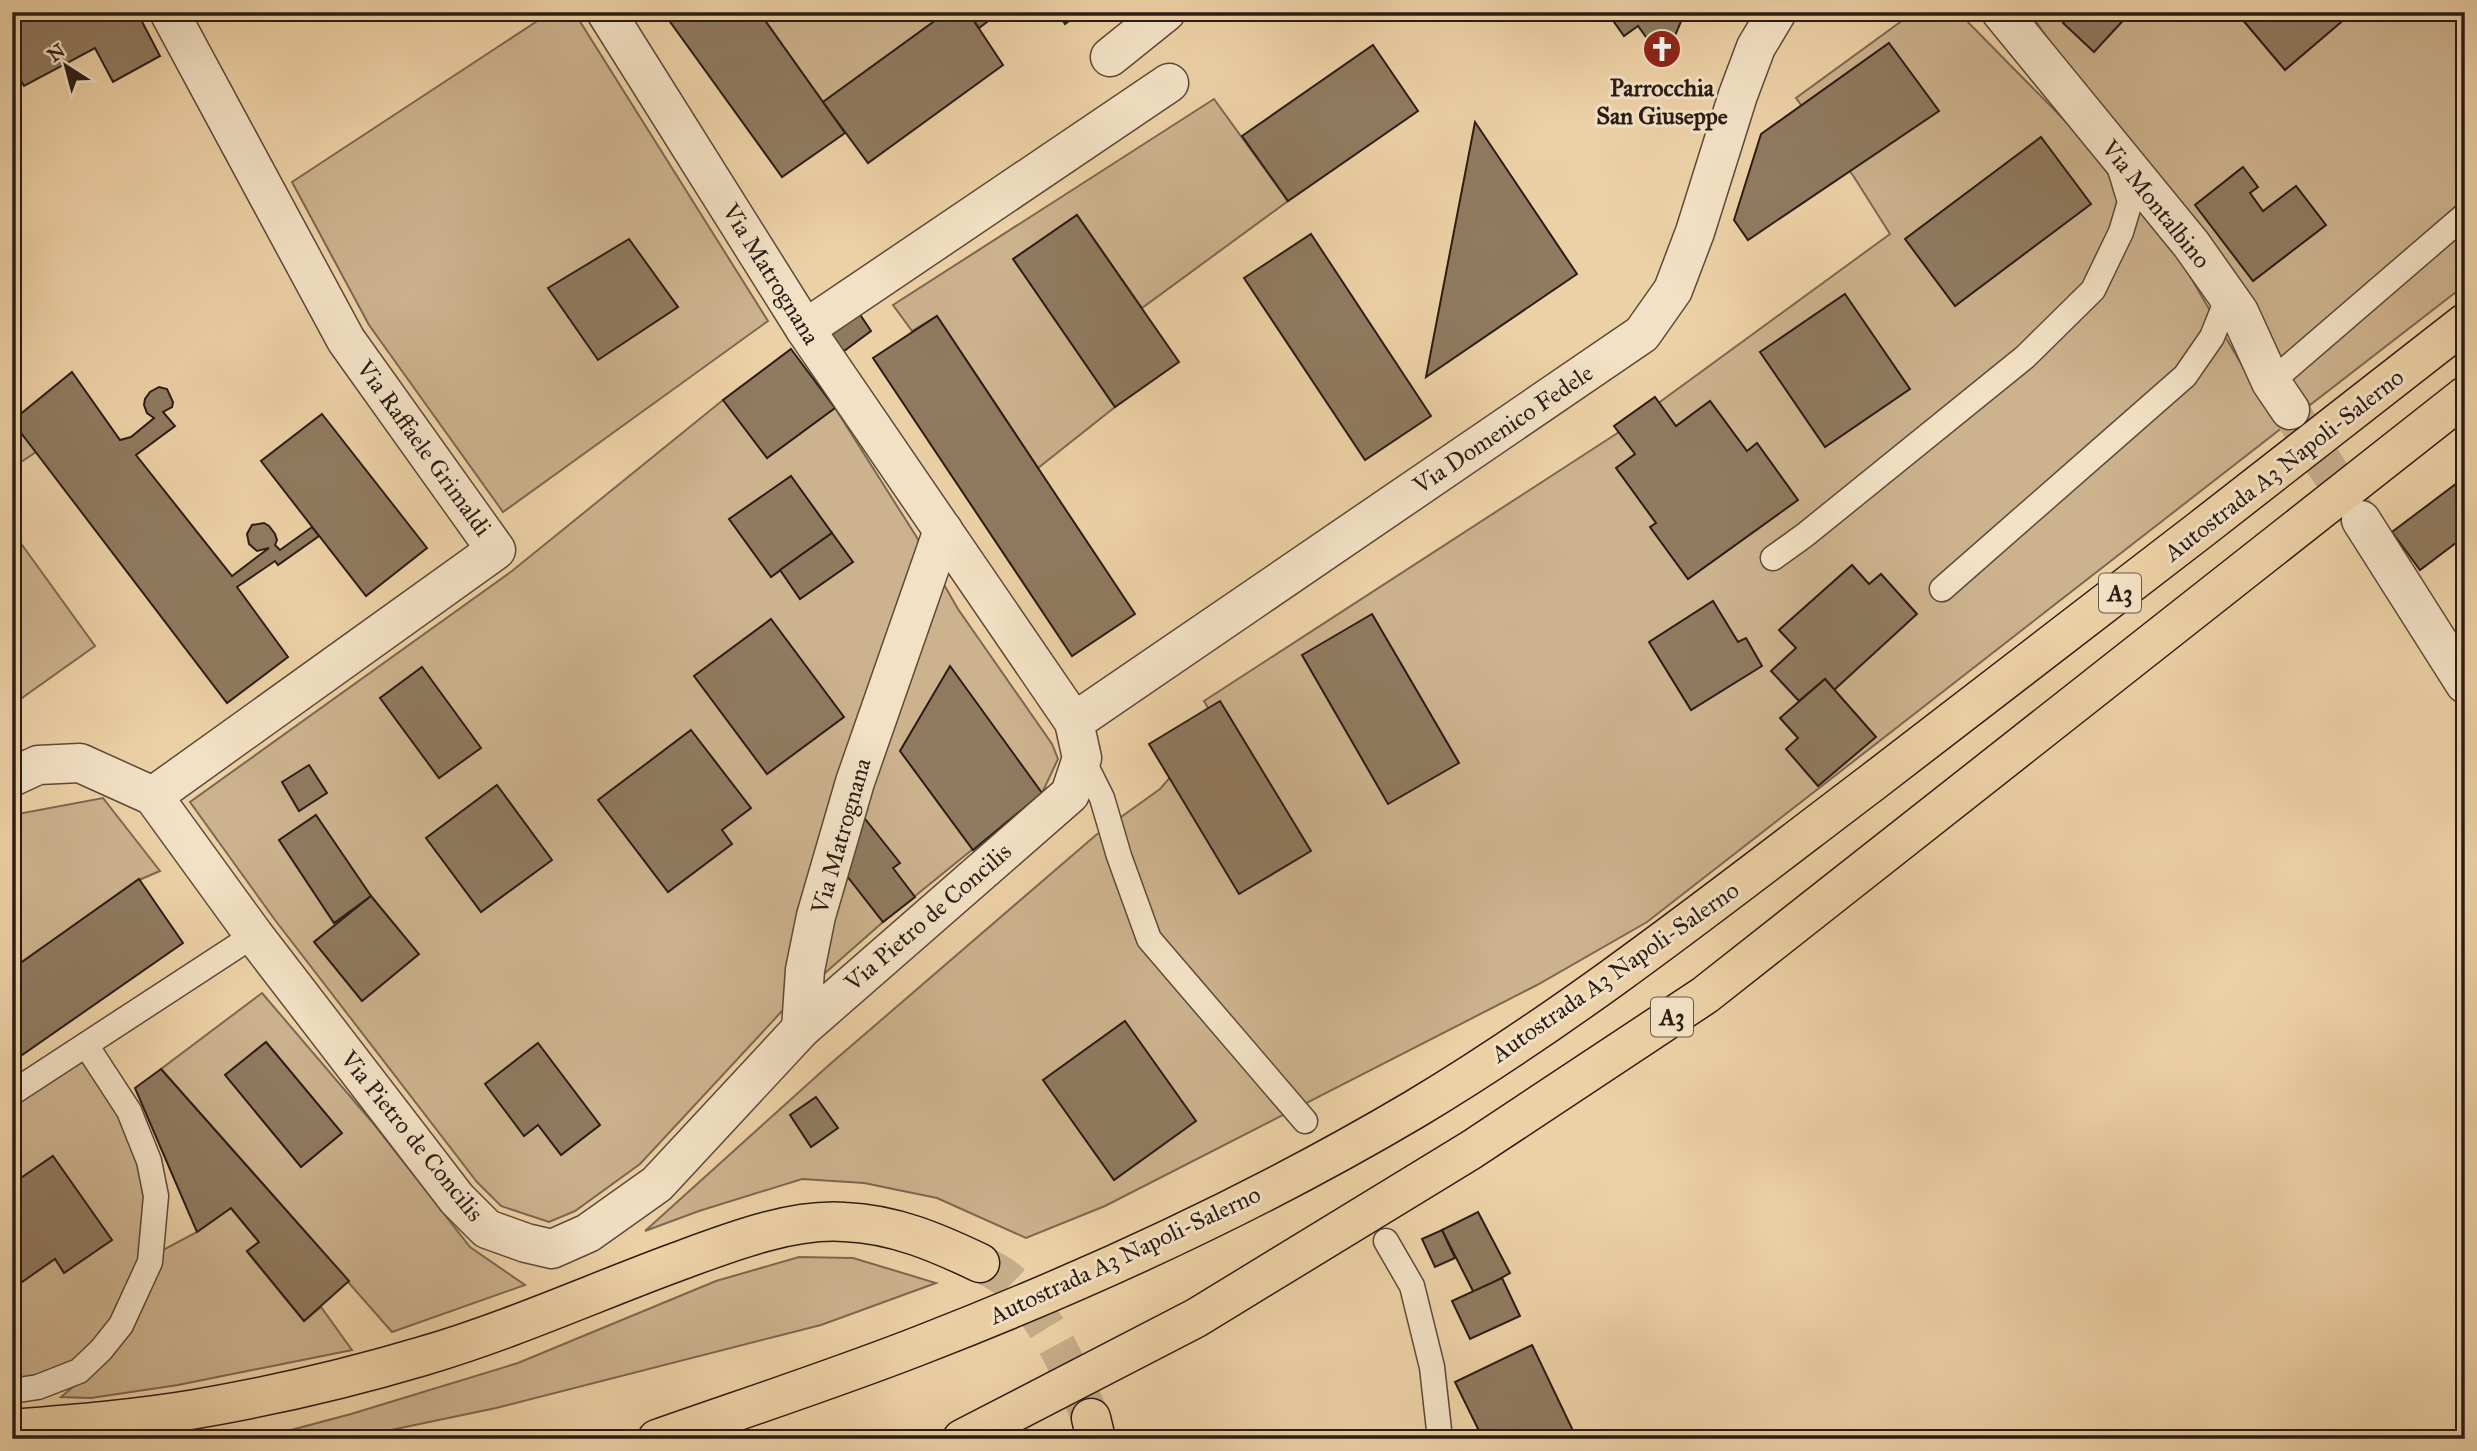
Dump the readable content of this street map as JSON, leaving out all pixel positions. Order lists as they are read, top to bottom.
{
  "streets": {
    "highway": ["Autostrada A3 Napoli-Salerno", "A3"],
    "street": [
      "Via Montalbino",
      "Via Matrognana",
      "Via Domenico Fedele",
      "Via Raffaele Grimaldi",
      "Via Pietro de Concilis"
    ]
  },
  "crossings": [
    ["Via Matrognana", "Via Domenico Fedele"],
    ["Via Matrognana", "Via Pietro de Concilis"],
    ["Via Domenico Fedele", "Via Pietro de Concilis"],
    ["Via Raffaele Grimaldi", "Via Pietro de Concilis"]
  ],
  "places": {
    "church": ["Parrocchia San Giuseppe"]
  },
  "north": "top left"
}
